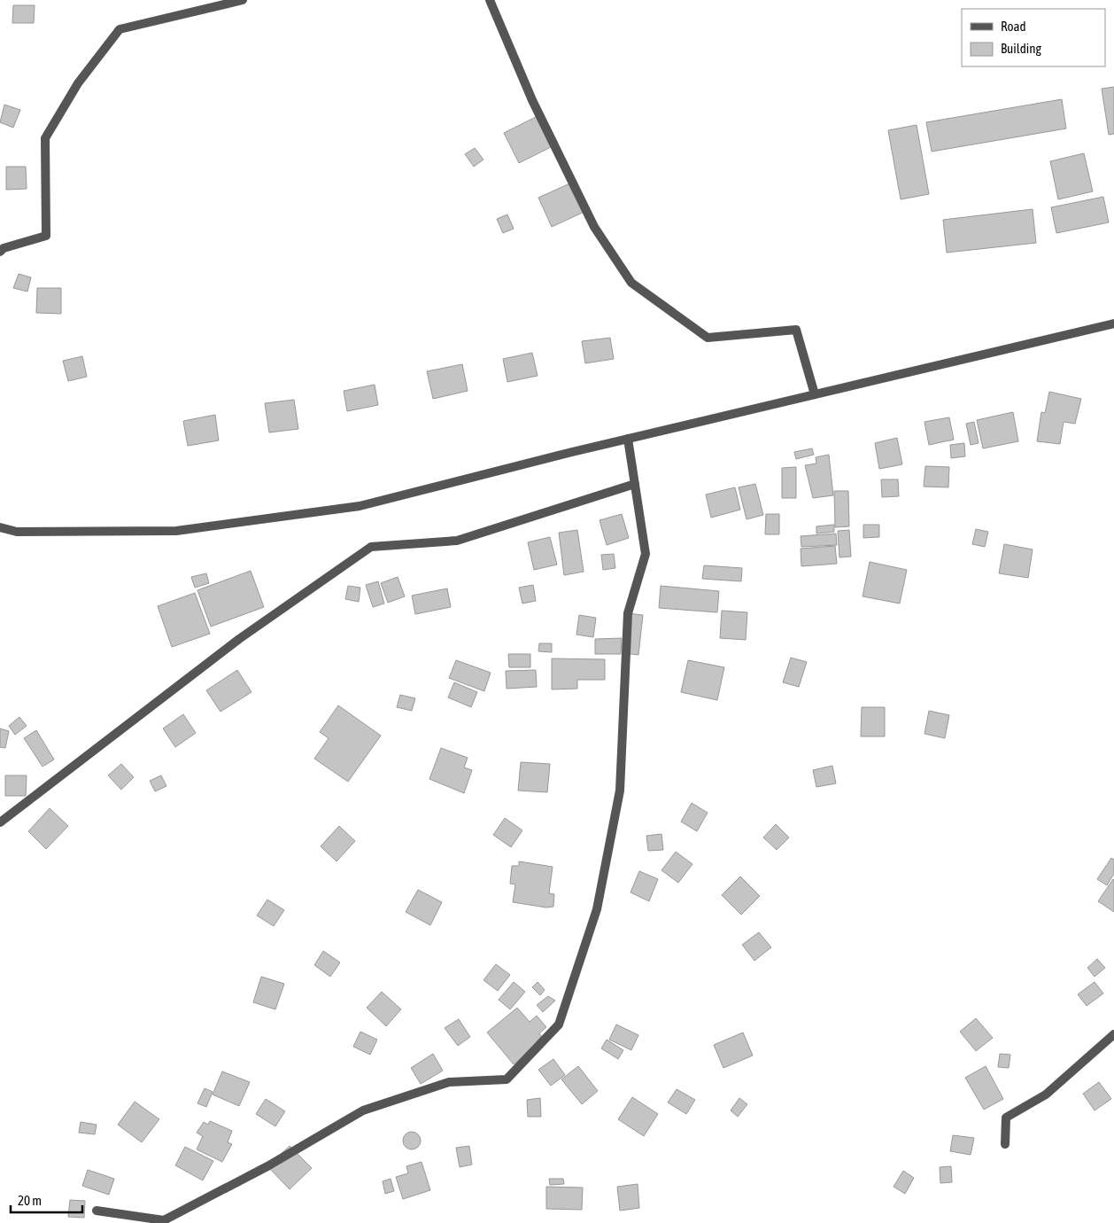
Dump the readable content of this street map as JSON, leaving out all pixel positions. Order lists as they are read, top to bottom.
{
  "legend": ["Road", "Building"],
  "scale_bar": "20 m"
}
